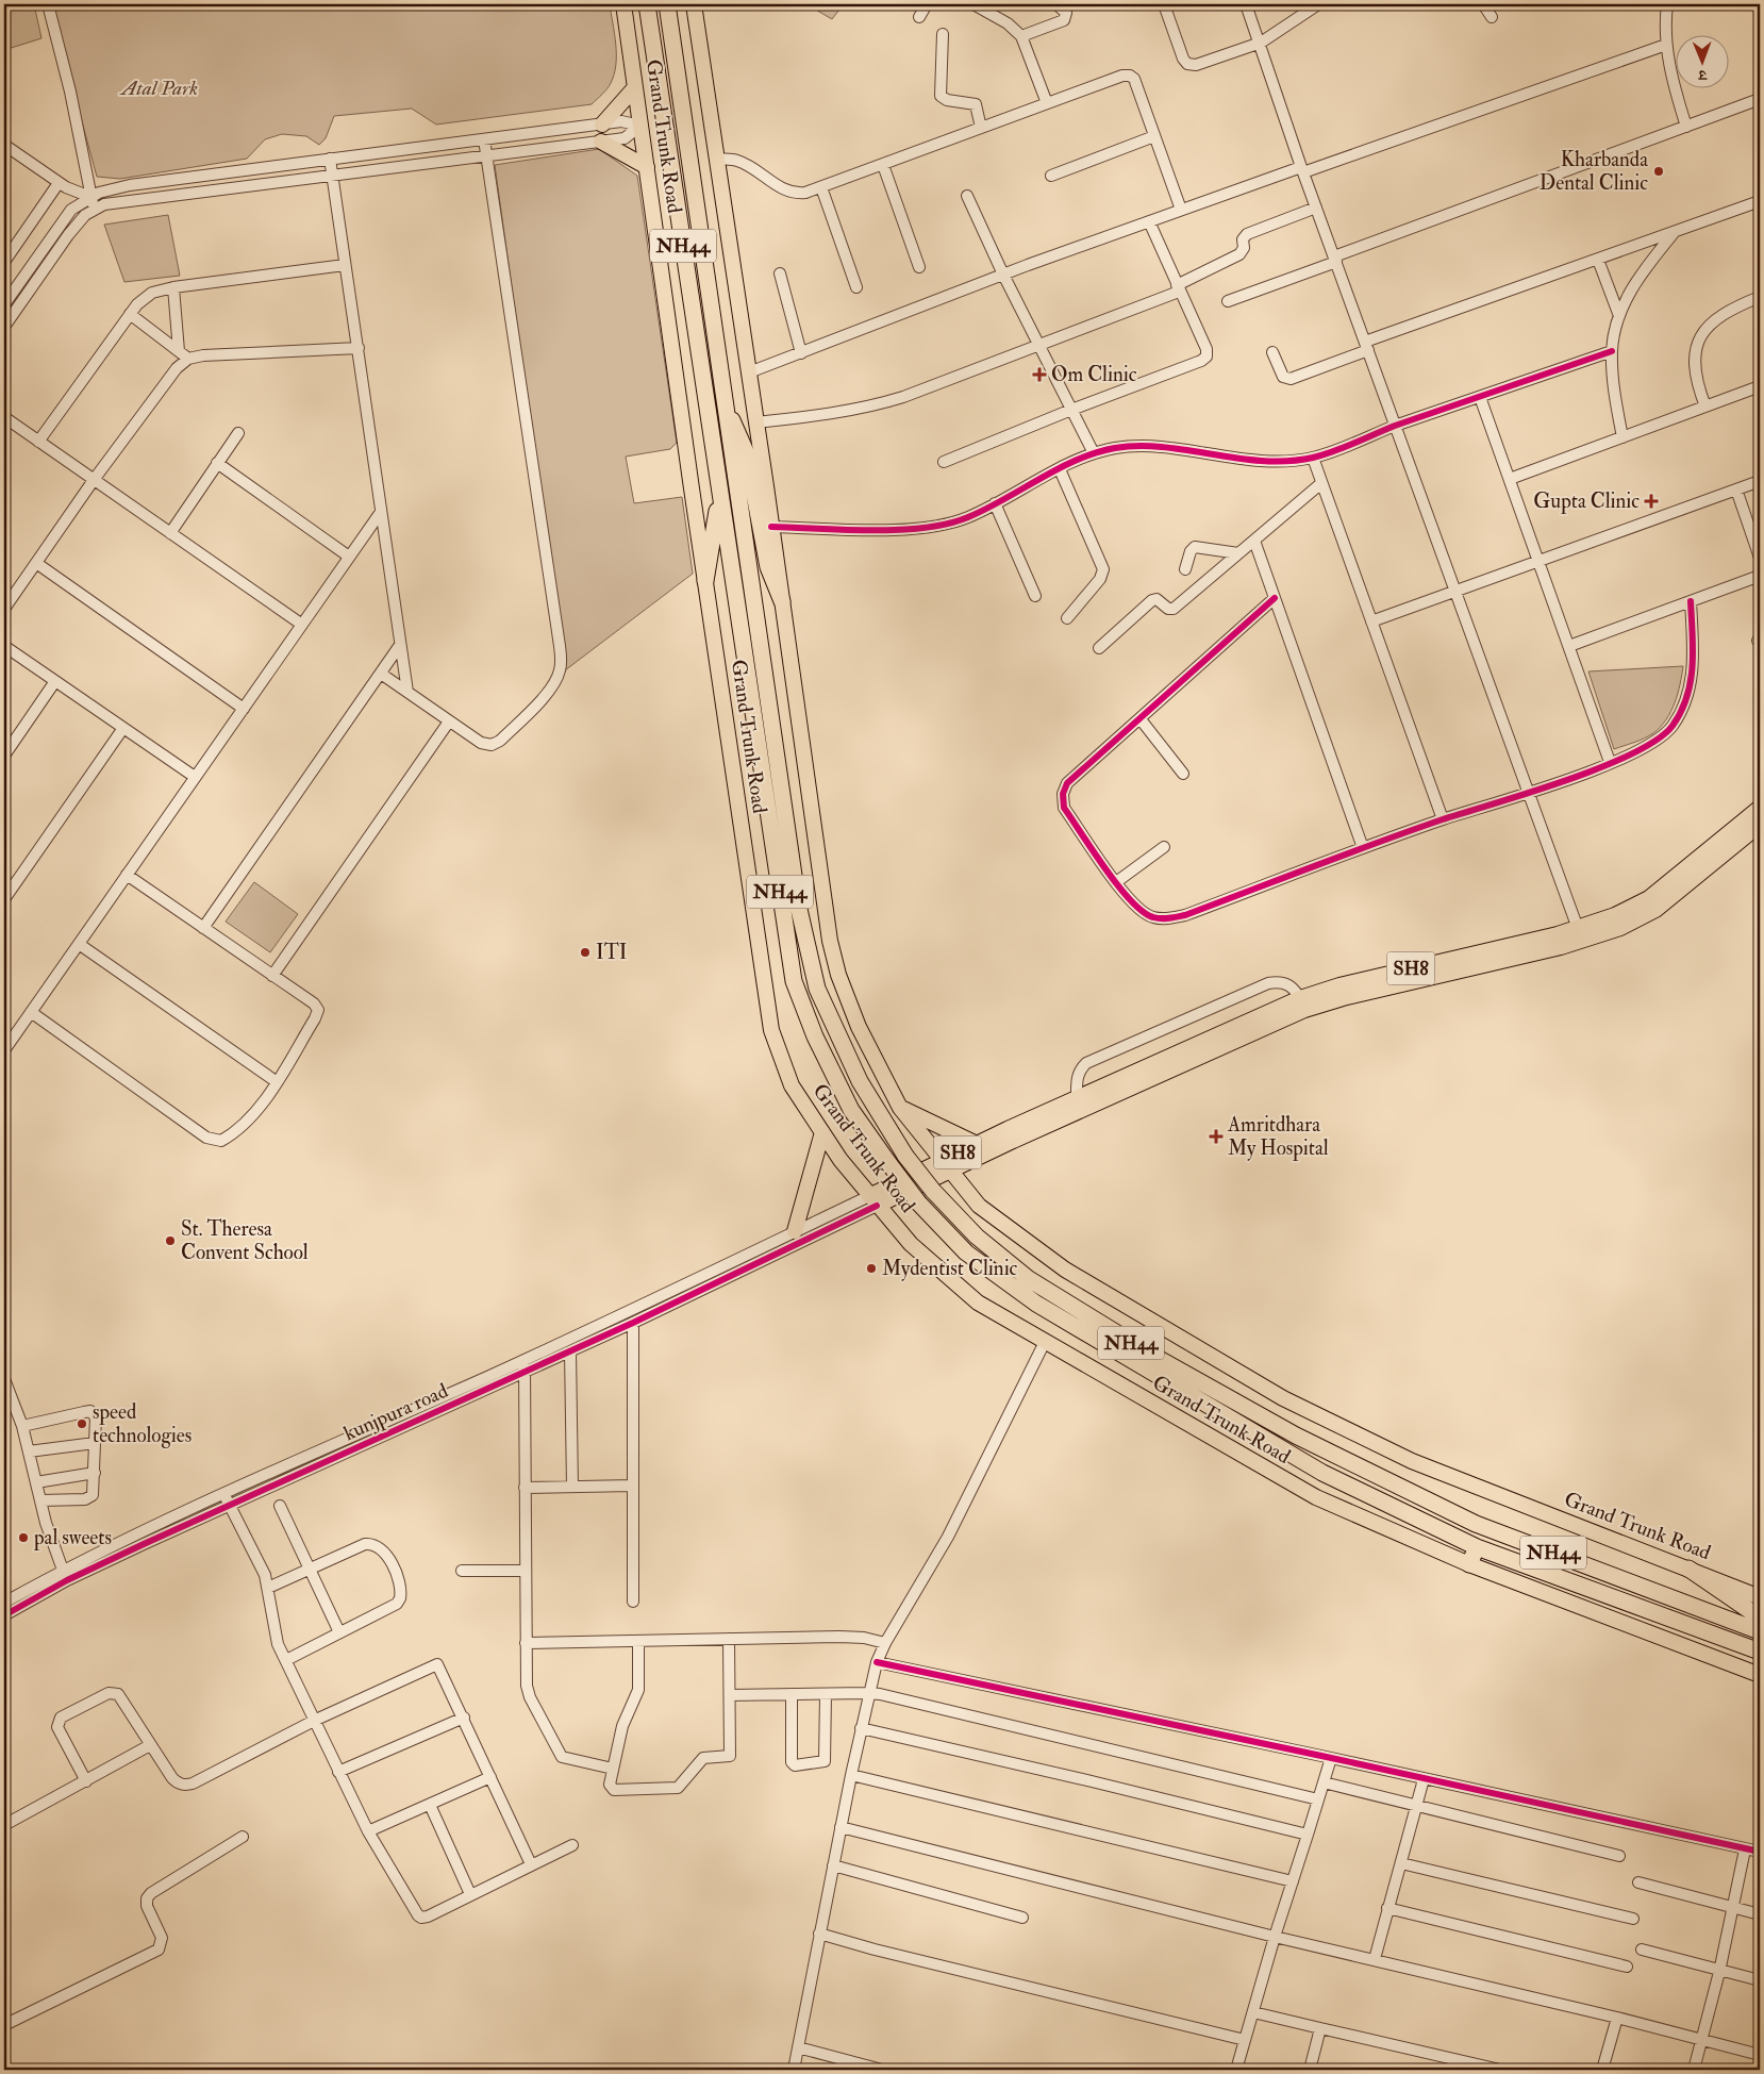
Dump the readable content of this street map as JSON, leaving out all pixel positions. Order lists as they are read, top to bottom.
{
  "streets": {
    "highway": ["NH44"],
    "main road": ["Grand Trunk Road", "SH8"],
    "street": ["kunjpura road"]
  },
  "crossings": [
    ["Grand Trunk Road", "SH8"],
    ["Grand Trunk Road", "kunjpura road"],
    ["SH8", "kunjpura road"]
  ],
  "parks": ["Atal Park"],
  "places": {
    "other": [
      "Kharbanda Dental Clinic",
      "ITI",
      "St. Theresa Convent School",
      "Mydentist Clinic",
      "speed technologies",
      "pal sweets"
    ],
    "health": ["Om Clinic", "Gupta Clinic", "Amritdhara My Hospital"]
  },
  "north": "bottom"
}
